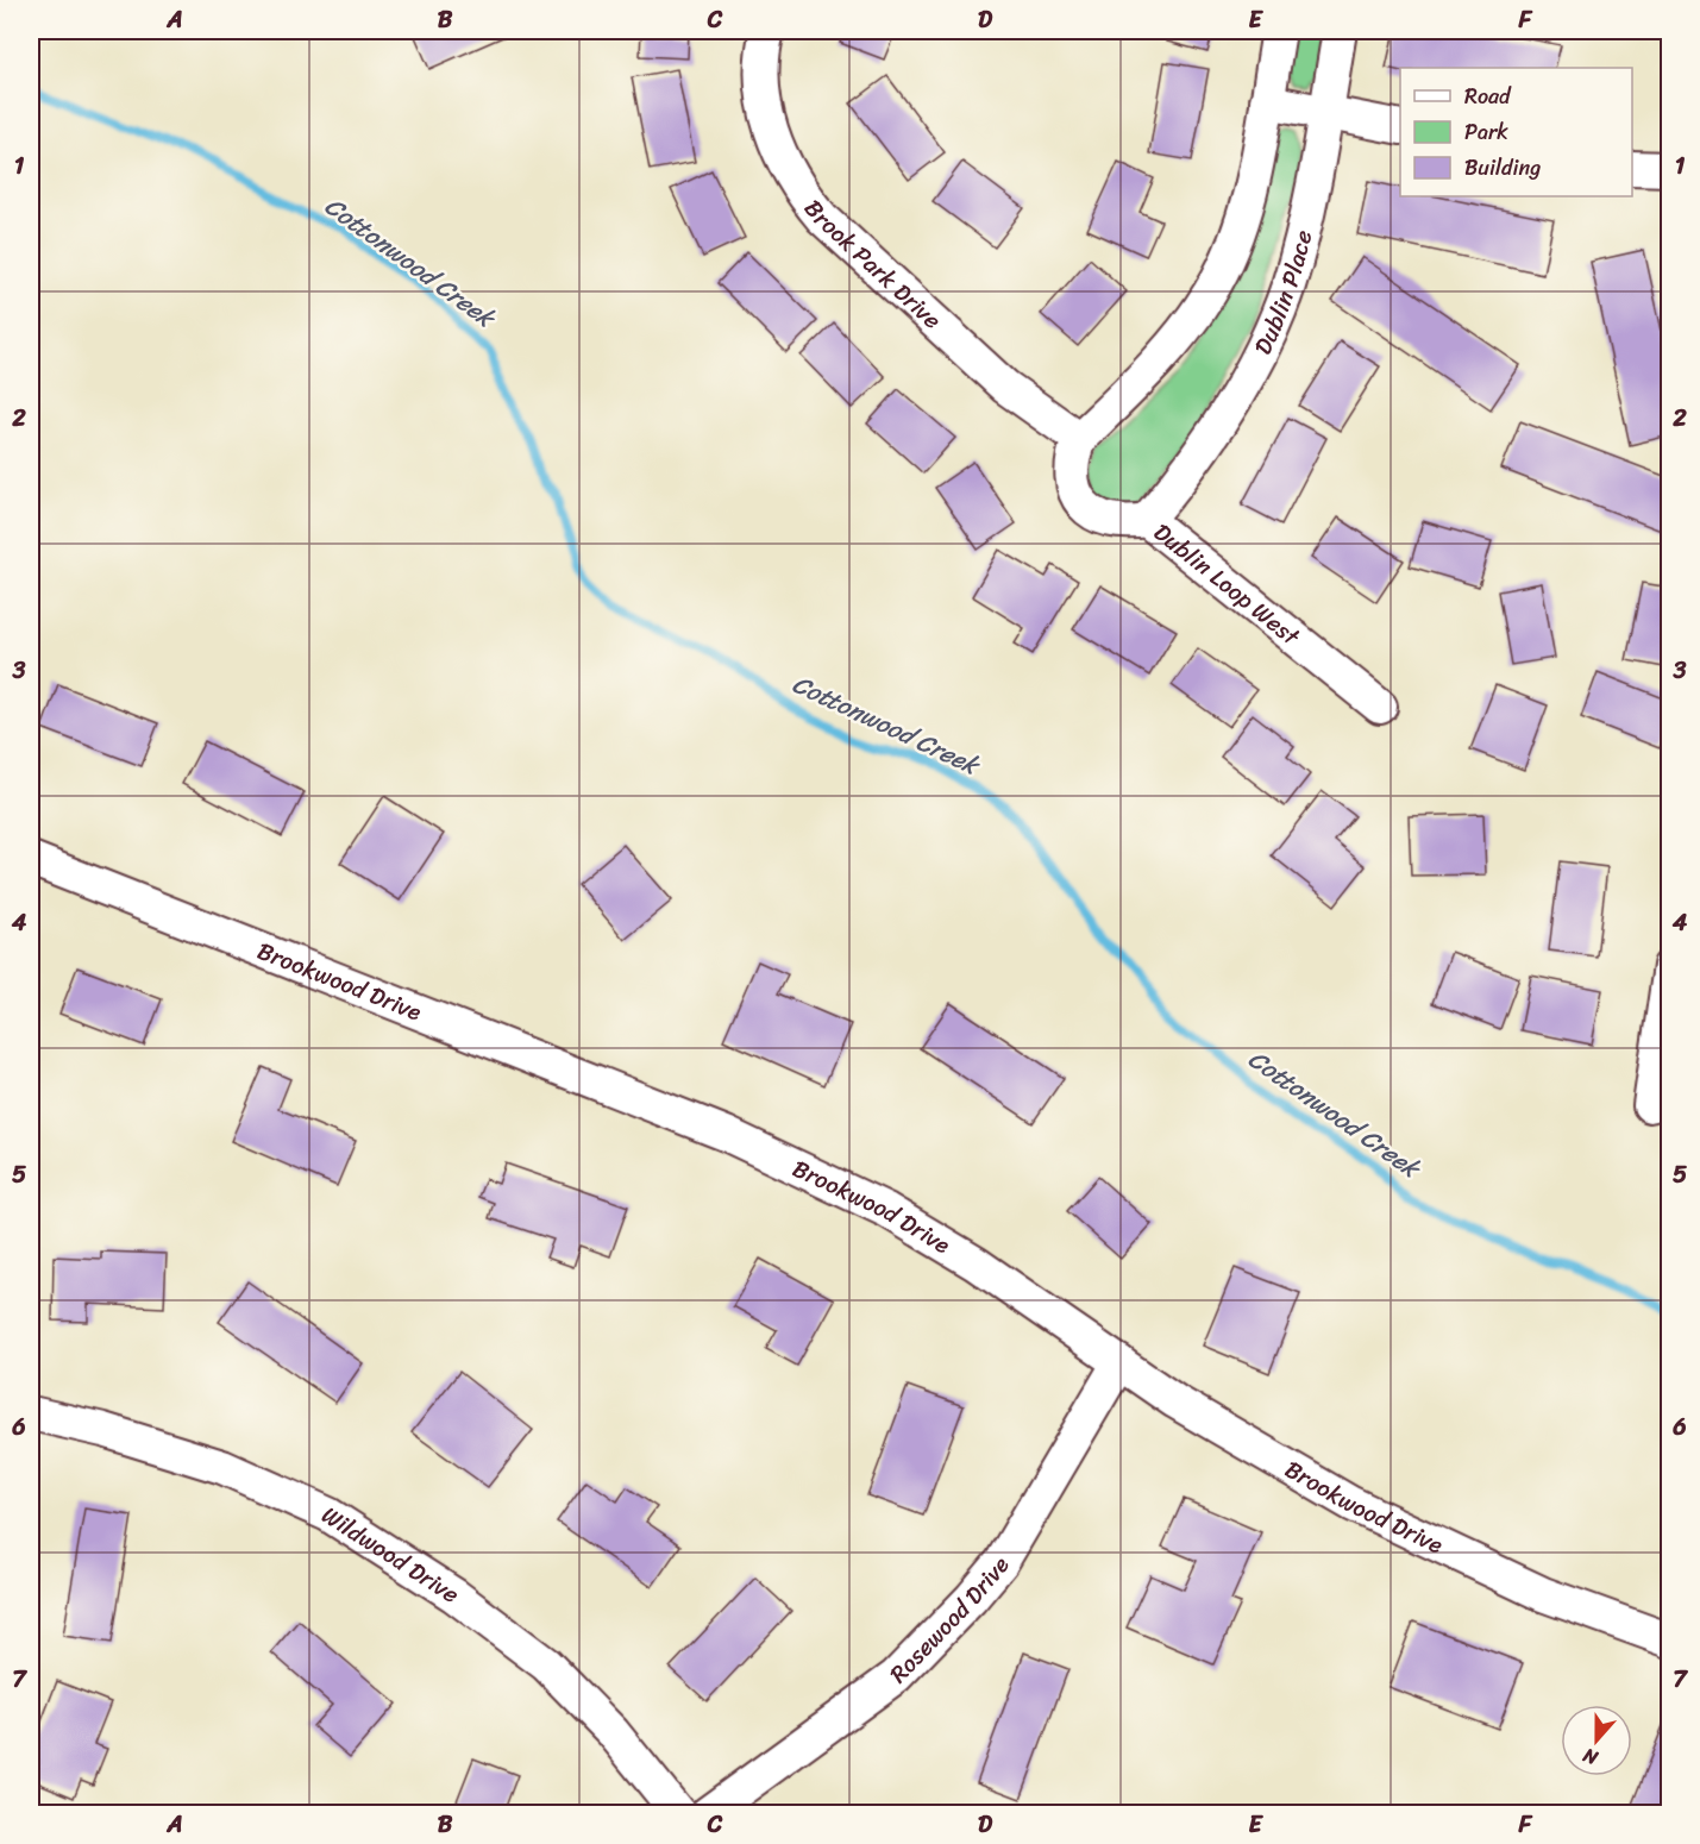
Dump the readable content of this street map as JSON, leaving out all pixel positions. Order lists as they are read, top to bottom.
{
  "streets": {
    "street": [
      "Brook Park Drive",
      "Dublin Place",
      "Dublin Loop West",
      "Brookwood Drive",
      "Wildwood Drive",
      "Rosewood Drive"
    ]
  },
  "crossings": [
    ["Brook Park Drive", "Dublin Loop West"],
    ["Dublin Place", "Dublin Loop West"],
    ["Brookwood Drive", "Rosewood Drive"]
  ],
  "water": ["Cottonwood Creek"],
  "legend": ["Road", "Park", "Building"],
  "north": "bottom",
  "grid": {
    "columns": [
      "A",
      "B",
      "C",
      "D",
      "E",
      "F"
    ],
    "rows": [
      "1",
      "2",
      "3",
      "4",
      "5",
      "6",
      "7"
    ]
  }
}
